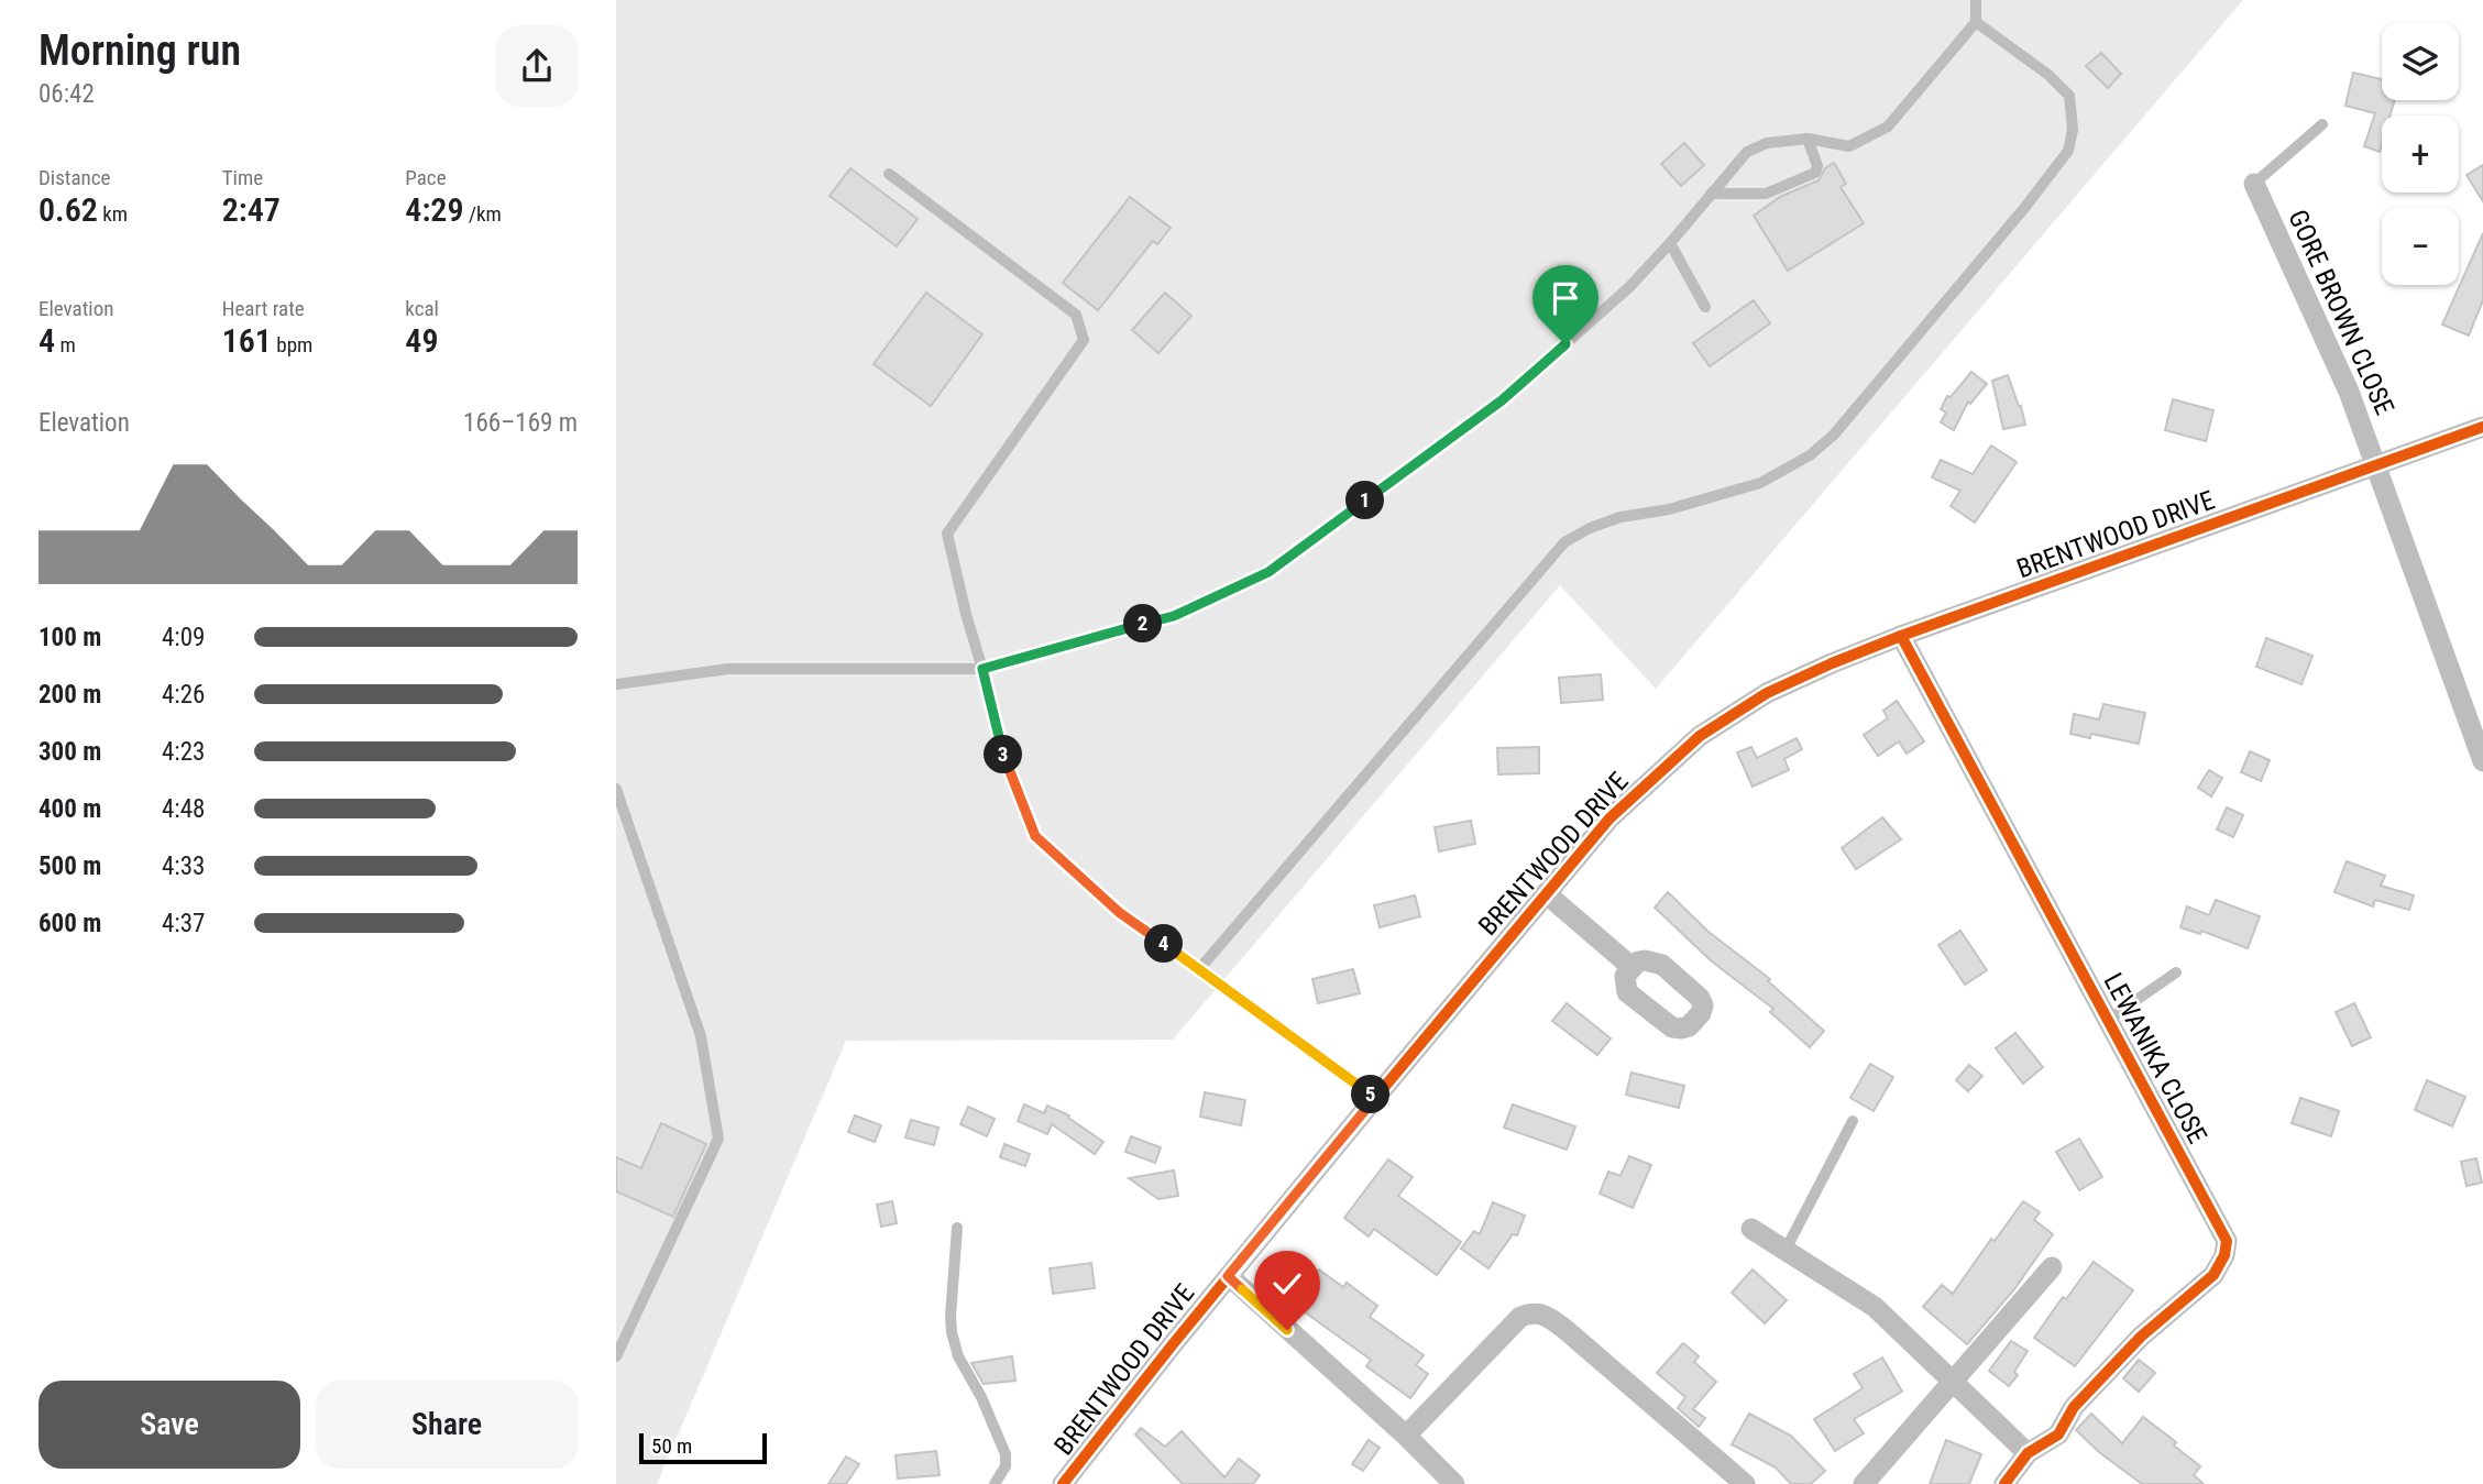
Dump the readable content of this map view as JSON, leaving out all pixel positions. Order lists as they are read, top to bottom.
{
  "streets": {
    "street": ["GORE BROWN CLOSE", "BRENTWOOD DRIVE", "LEWANIKA CLOSE"]
  },
  "crossings": [
    ["GORE BROWN CLOSE", "BRENTWOOD DRIVE"],
    ["BRENTWOOD DRIVE", "LEWANIKA CLOSE"]
  ],
  "scale_bar": "50 m",
  "page": {
    "heading": ["Morning run", "06:42"],
    "map_buttons": ["+", "−"],
    "stats": [
      ["Distance", "0.62 km"],
      ["Time", "2:47"],
      ["Pace", "4:29 /km"],
      ["Elevation", "4 m"],
      ["Heart rate", "161 bpm"],
      ["kcal", "49"]
    ],
    "chart": ["Elevation", "166–169 m"],
    "pins": [
      "1",
      "2",
      "3",
      "4",
      "5"
    ],
    "list": [
      {
        "name": "100 m",
        "note": "4:09"
      },
      {
        "name": "200 m",
        "note": "4:26"
      },
      {
        "name": "300 m",
        "note": "4:23"
      },
      {
        "name": "400 m",
        "note": "4:48"
      },
      {
        "name": "500 m",
        "note": "4:33"
      },
      {
        "name": "600 m",
        "note": "4:37"
      }
    ],
    "buttons": ["Save", "Share"],
    "scale": "50 m"
  }
}
